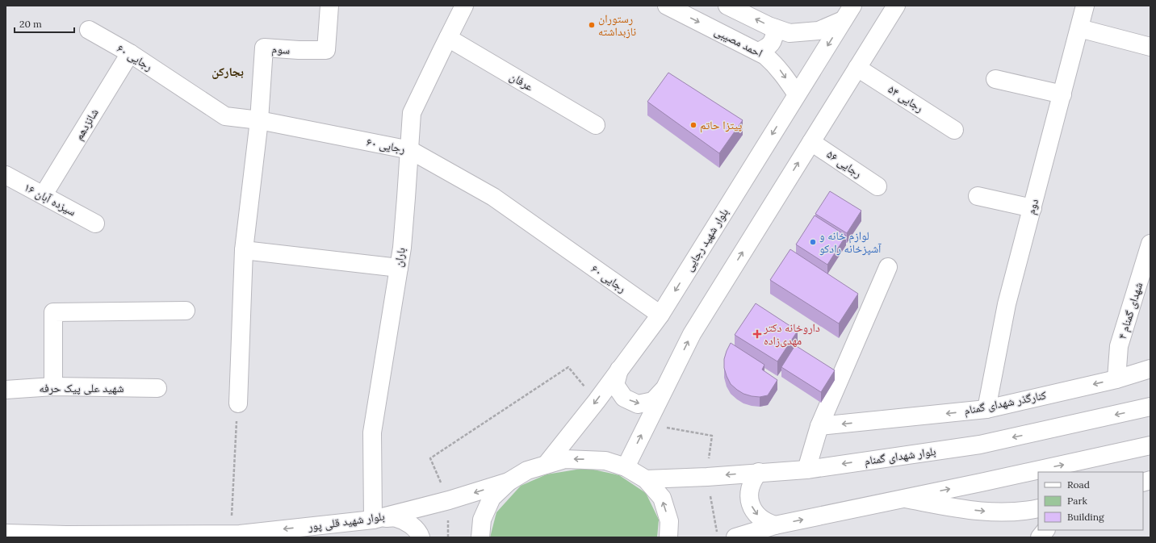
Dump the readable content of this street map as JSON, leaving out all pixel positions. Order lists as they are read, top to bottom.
{
  "streets": {
    "main road": [
      "احمد مصیبی",
      "سوم",
      "رجایی ۶۰",
      "عرفان",
      "رجایی ۵۴",
      "شانزدهم",
      "رجایی ۵۶",
      "سیزده آبان ۱۶",
      "دوم",
      "بلوار شهید رجایی",
      "باران",
      "شهدای گمنام ۴",
      "شهید علی پیک حرفه",
      "کنارگذر شهدای گمنام",
      "بلوار شهدای گمنام",
      "بلوار شهید قلی پور"
    ]
  },
  "crossings": [
    ["احمد مصیبی", "بلوار شهید رجایی"],
    ["سوم", "رجایی ۶۰"],
    ["رجایی ۶۰", "شانزدهم"],
    ["رجایی ۶۰", "بلوار شهید رجایی"],
    ["رجایی ۶۰", "باران"],
    ["عرفان", "باران"],
    ["شانزدهم", "سیزده آبان ۱۶"],
    ["دوم", "کنارگذر شهدای گمنام"],
    ["باران", "بلوار شهید قلی پور"],
    ["شهدای گمنام ۴", "کنارگذر شهدای گمنام"]
  ],
  "one_way": ["بلوار شهید قلی پور"],
  "districts": ["بجارکن"],
  "places": {
    "other": ["رستوران نازبداشته", "پیتزا حاتم", "لوازم خانه و آشپزخانه رادکو"],
    "health": ["داروخانه دکتر مهدی‌زاده"]
  },
  "legend": ["Road", "Park", "Building"],
  "scale_bar": "20 m"
}
